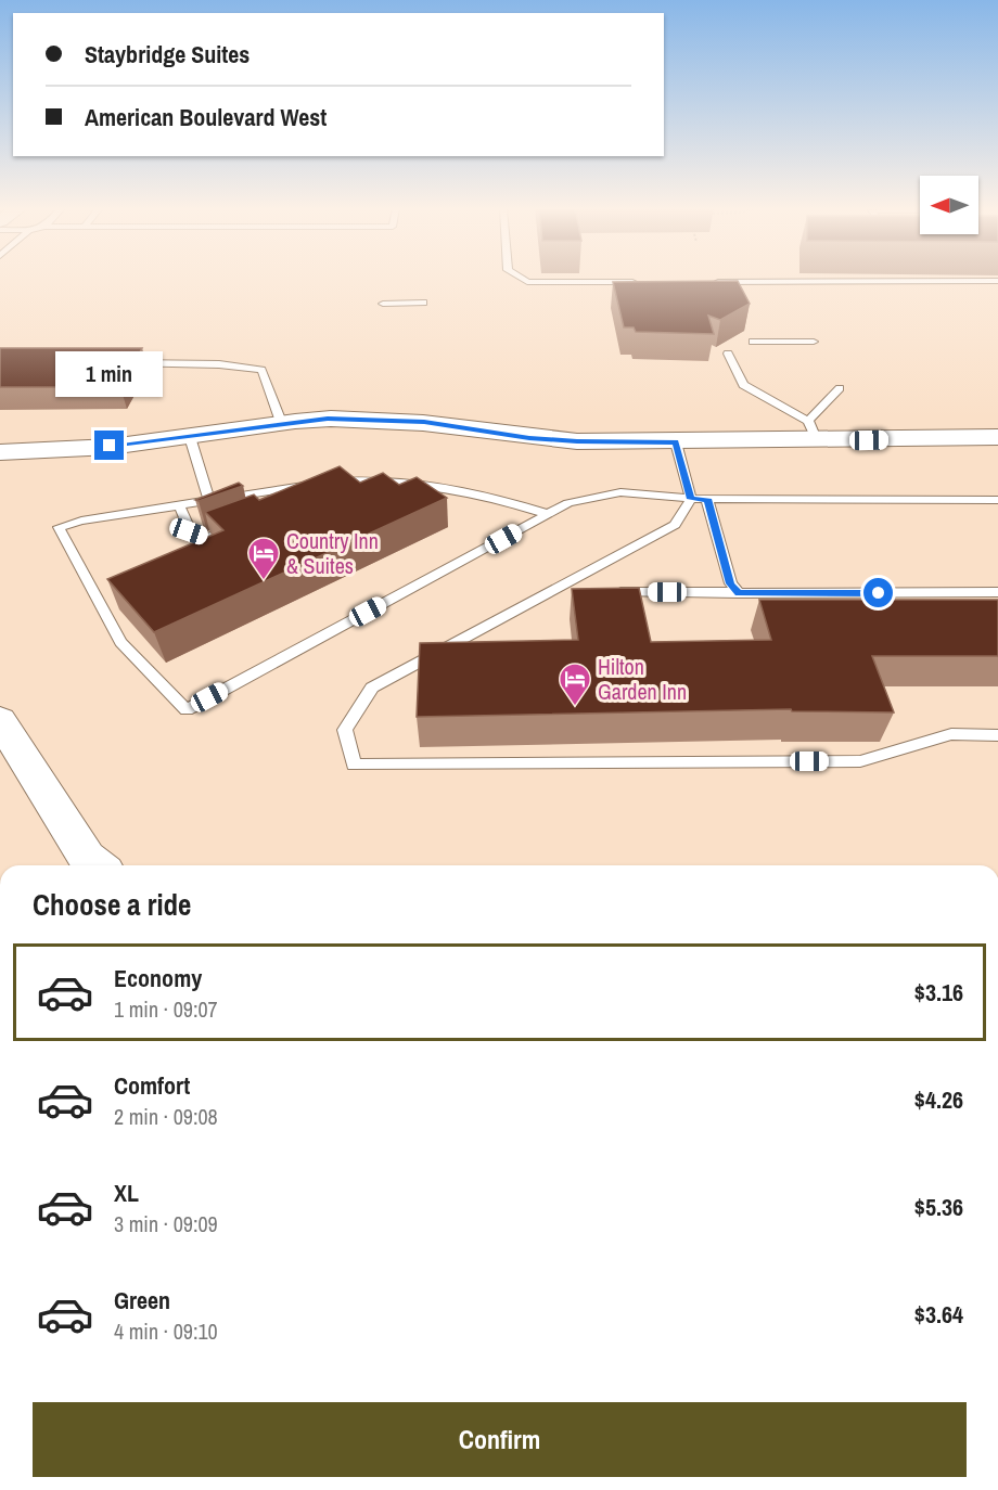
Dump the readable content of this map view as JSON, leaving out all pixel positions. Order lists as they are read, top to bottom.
{
  "places": {
    "hotel": ["Country Inn & Suites", "Hilton Garden Inn"]
  },
  "north": "left",
  "page": {
    "banner": ["Staybridge Suites", "American Boulevard West"],
    "bubble": "1 min",
    "heading": "Choose a ride",
    "list": [
      {
        "name": "Economy",
        "note": "1 min · 09:07",
        "value": "$3.16"
      },
      {
        "name": "Comfort",
        "note": "2 min · 09:08",
        "value": "$4.26"
      },
      {
        "name": "XL",
        "note": "3 min · 09:09",
        "value": "$5.36"
      },
      {
        "name": "Green",
        "note": "4 min · 09:10",
        "value": "$3.64"
      }
    ],
    "buttons": "Confirm"
  }
}
